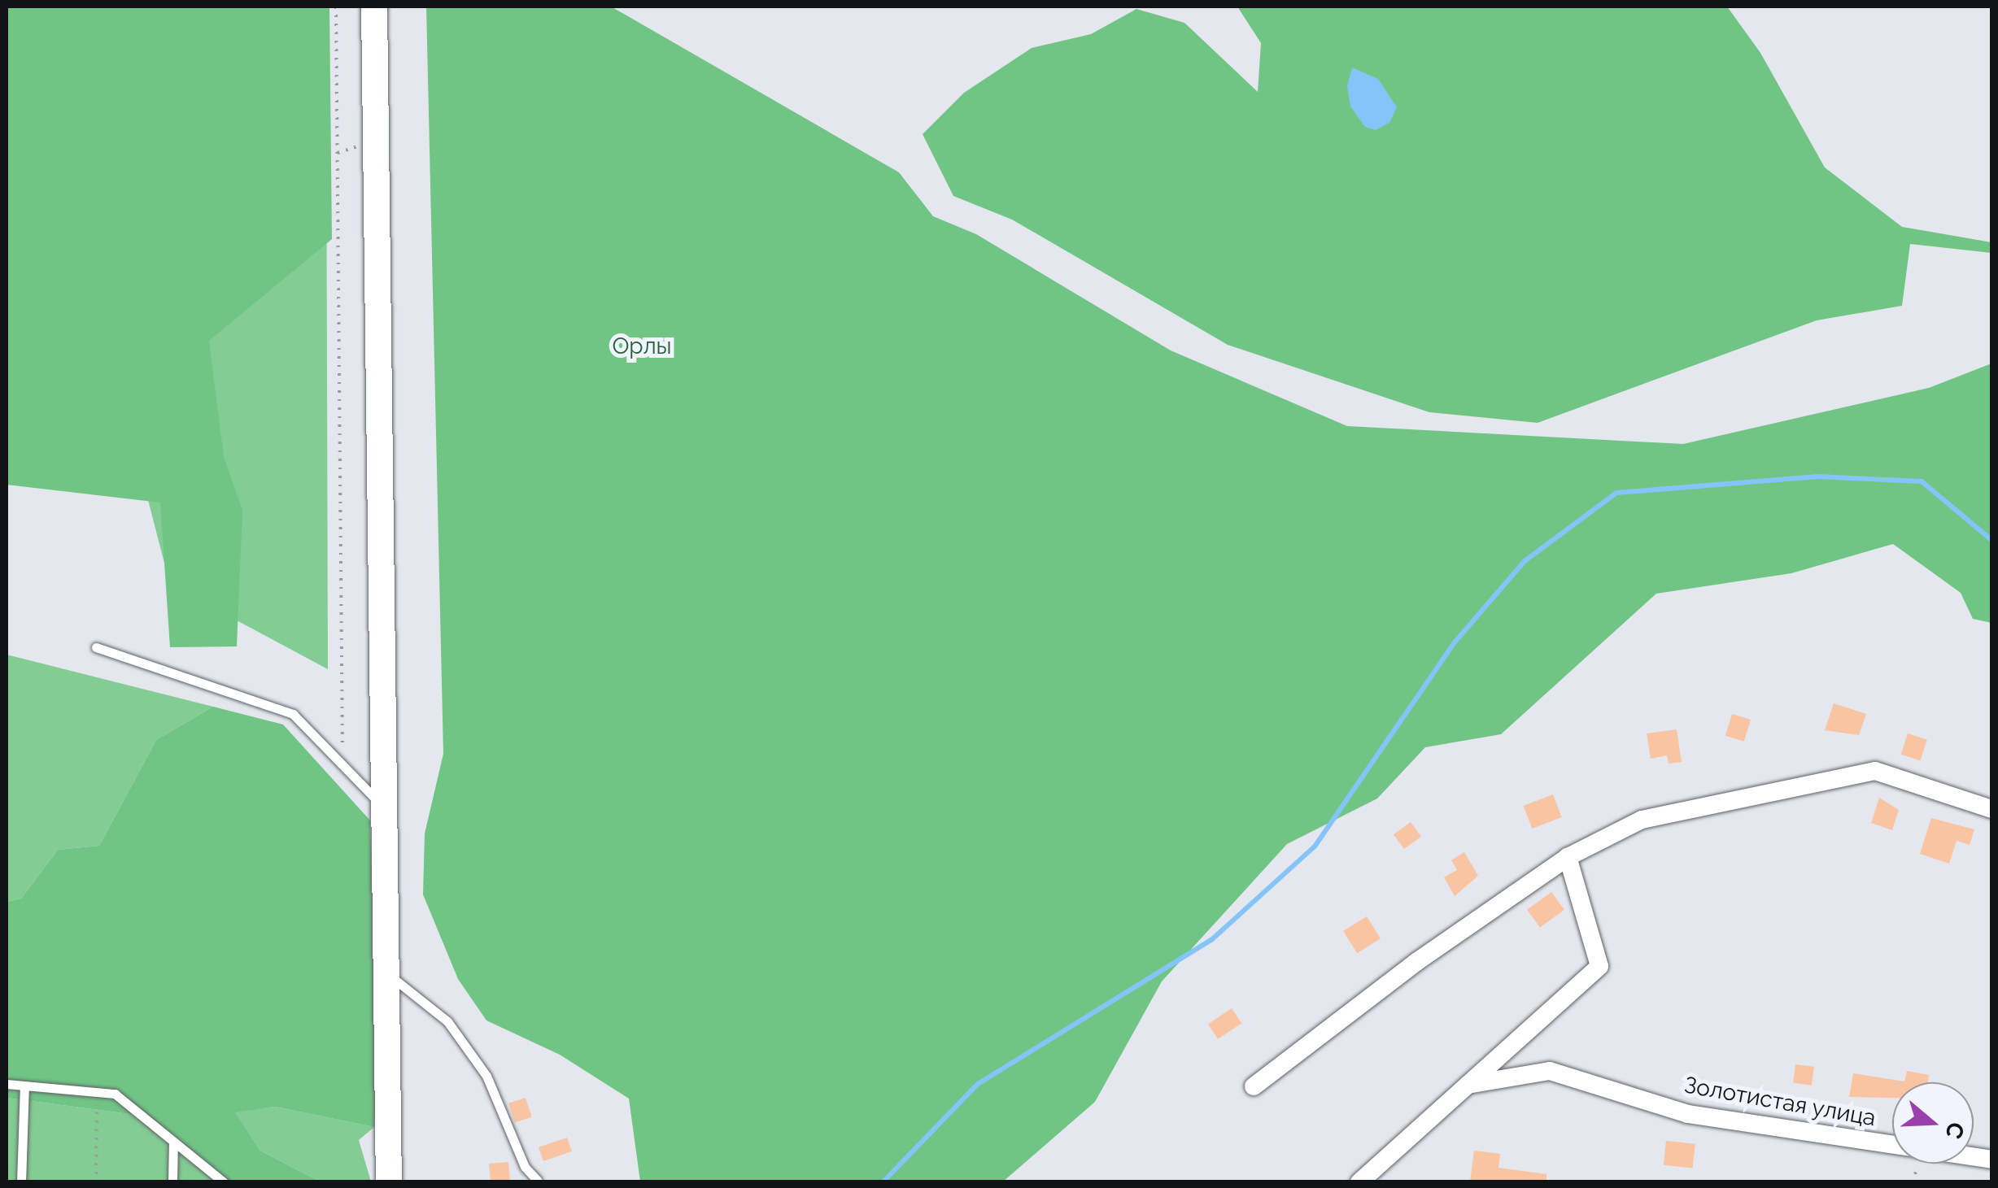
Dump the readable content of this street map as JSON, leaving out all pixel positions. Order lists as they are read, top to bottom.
{
  "streets": {
    "street": ["Золотистая улица"]
  },
  "parks": ["Орлы"],
  "north": "right"
}
